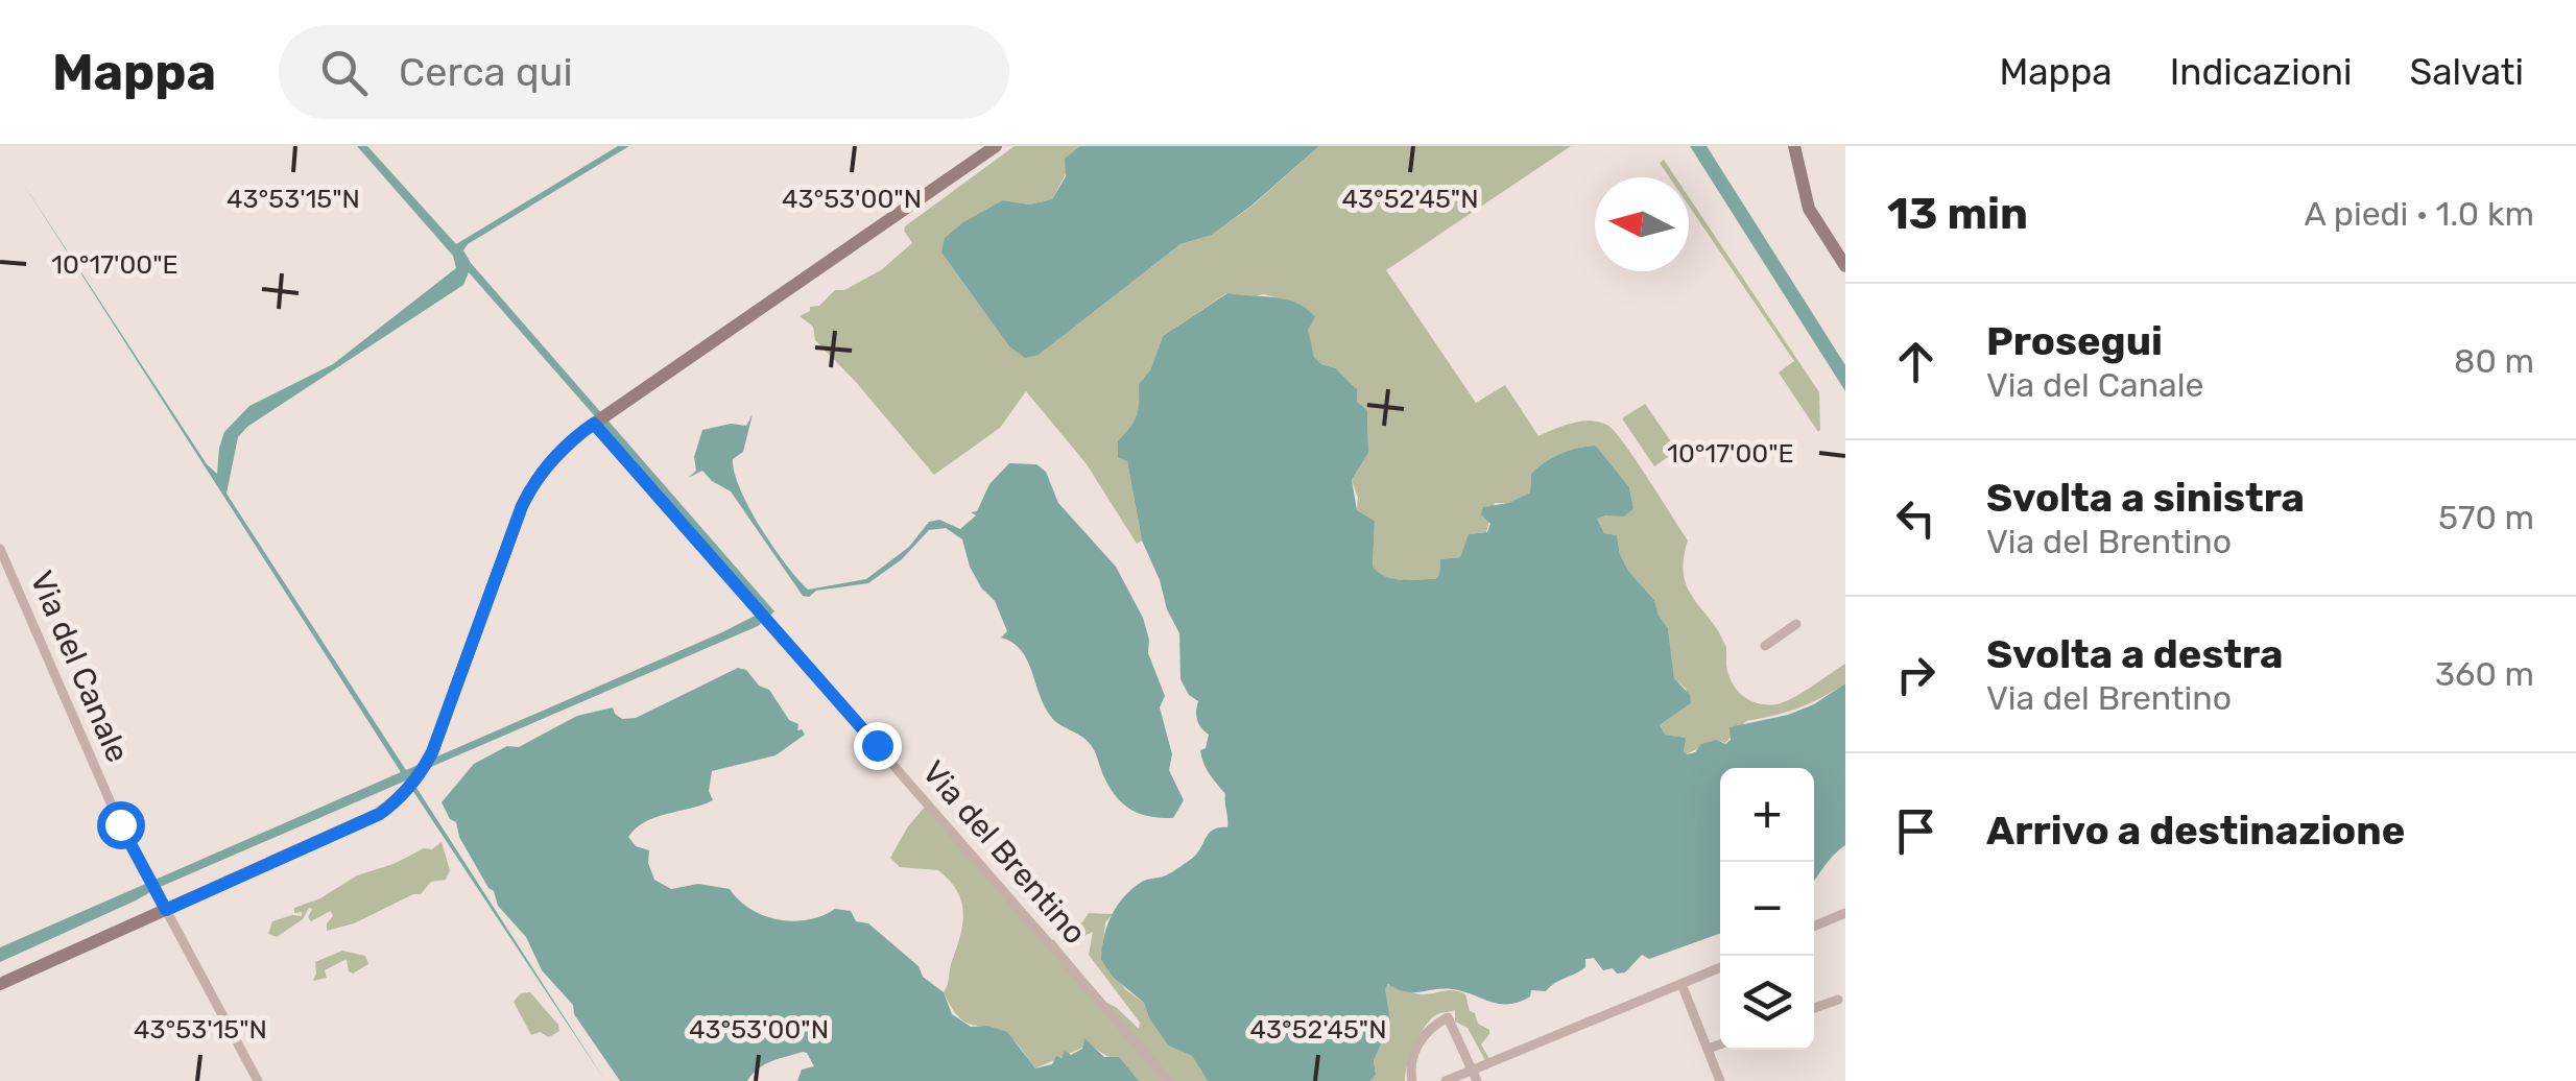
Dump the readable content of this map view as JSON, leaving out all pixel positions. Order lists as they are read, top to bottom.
{
  "streets": {
    "street": ["Via del Canale", "Via del Brentino"]
  },
  "north": "left",
  "page": {
    "header": "Mappa",
    "search": "Cerca qui",
    "nav": ["Mappa", "Indicazioni", "Salvati"],
    "heading": ["13 min", "A piedi · 1.0 km"],
    "list": [
      ["Prosegui", "Via del Canale", "80 m"],
      ["Svolta a sinistra", "Via del Brentino", "570 m"],
      ["Svolta a destra", "Via del Brentino", "360 m"],
      "Arrivo a destinazione"
    ],
    "map_buttons": ["+", "−"]
  },
  "coordinates": [
    "43°53'15\"N",
    "43°53'00\"N",
    "43°52'45\"N",
    "10°17'00\"E"
  ]
}
